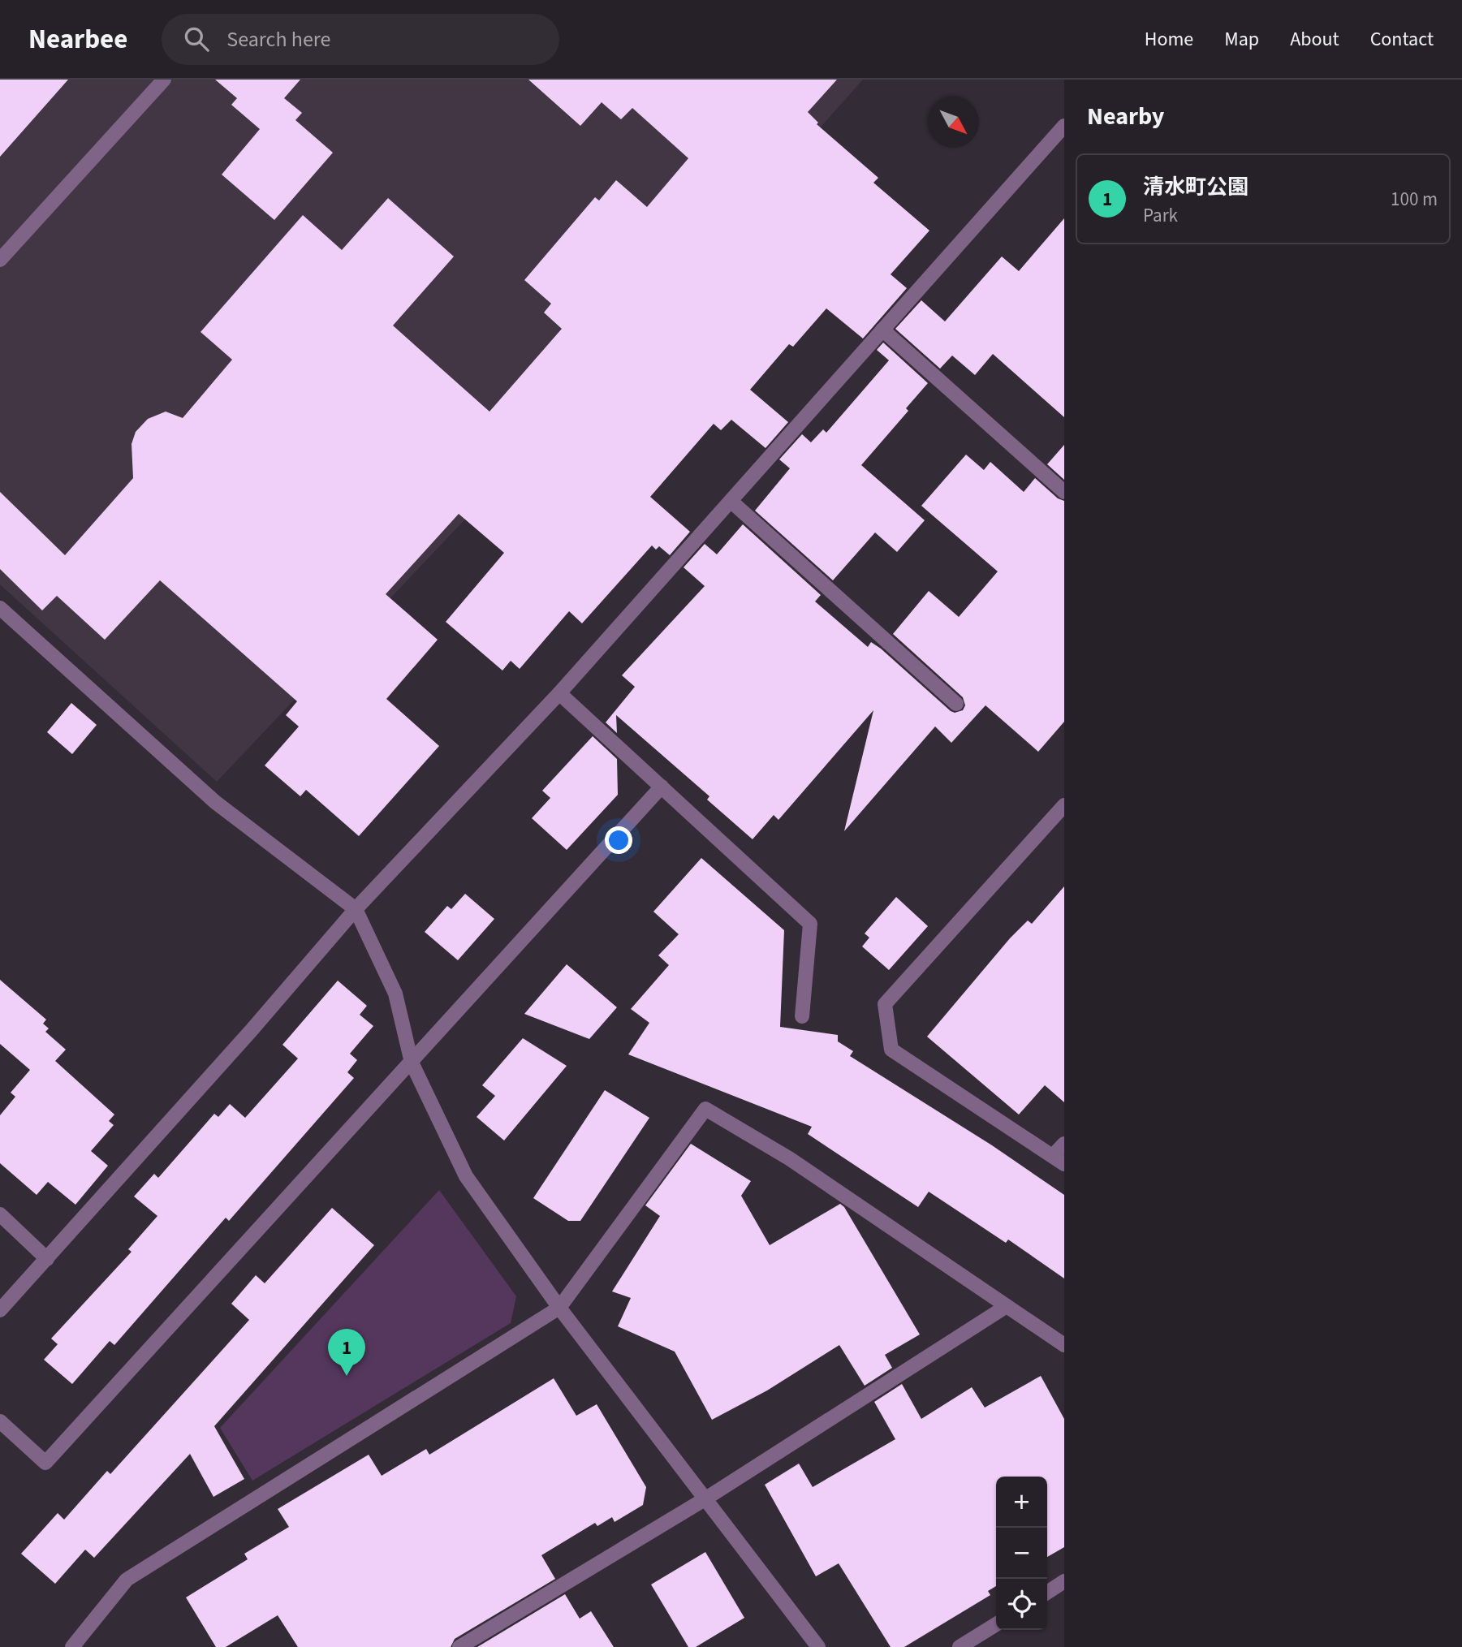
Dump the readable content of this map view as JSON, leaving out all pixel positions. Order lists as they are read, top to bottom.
{
  "north": "bottom right",
  "page": {
    "header": "Nearbee",
    "search": "Search here",
    "nav": [
      "Home",
      "Map",
      "About",
      "Contact"
    ],
    "heading": "Nearby",
    "list": [
      {
        "mark": "1",
        "name": "清水町公園",
        "note": "Park",
        "value": "100 m"
      }
    ],
    "pins": "1",
    "map_buttons": ["+", "−"]
  }
}
